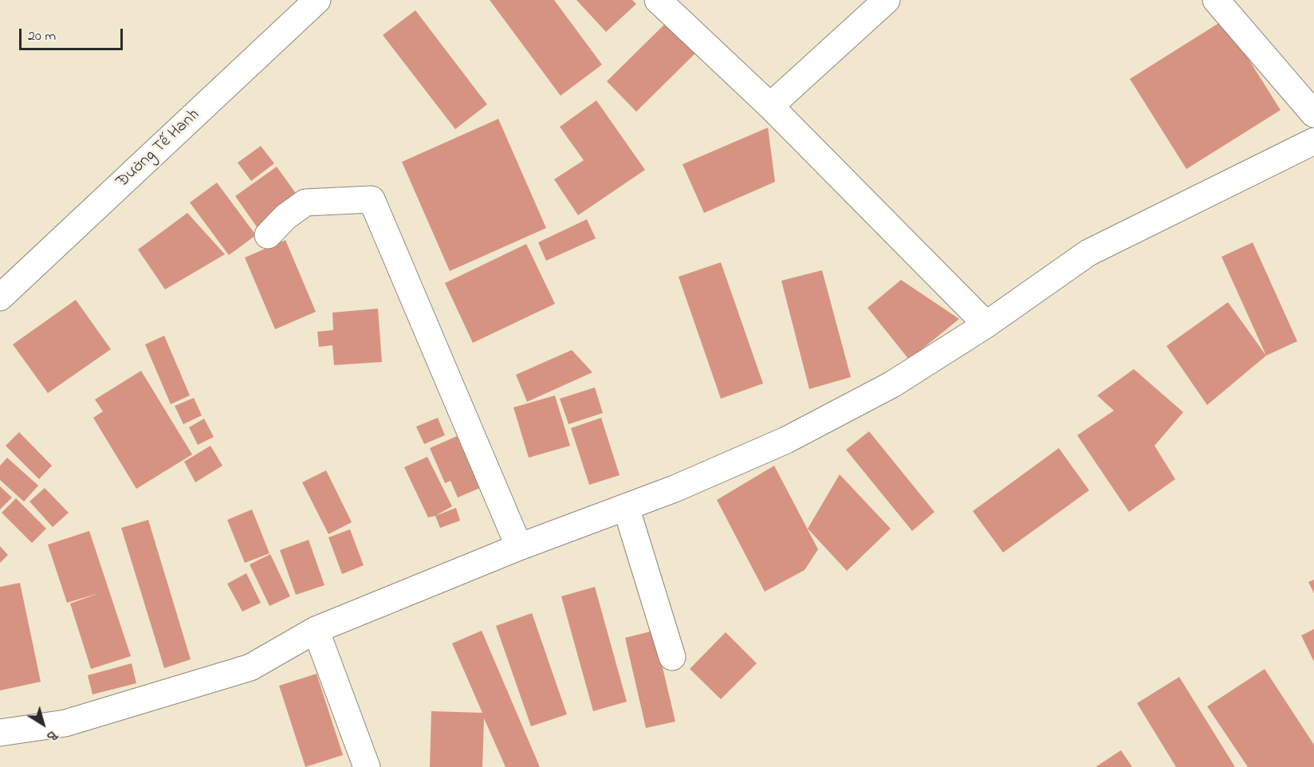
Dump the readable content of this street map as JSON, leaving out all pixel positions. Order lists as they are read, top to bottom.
{
  "streets": {
    "street": ["Đường Tế Hanh"]
  },
  "scale_bar": "20 m",
  "north": "bottom right"
}
